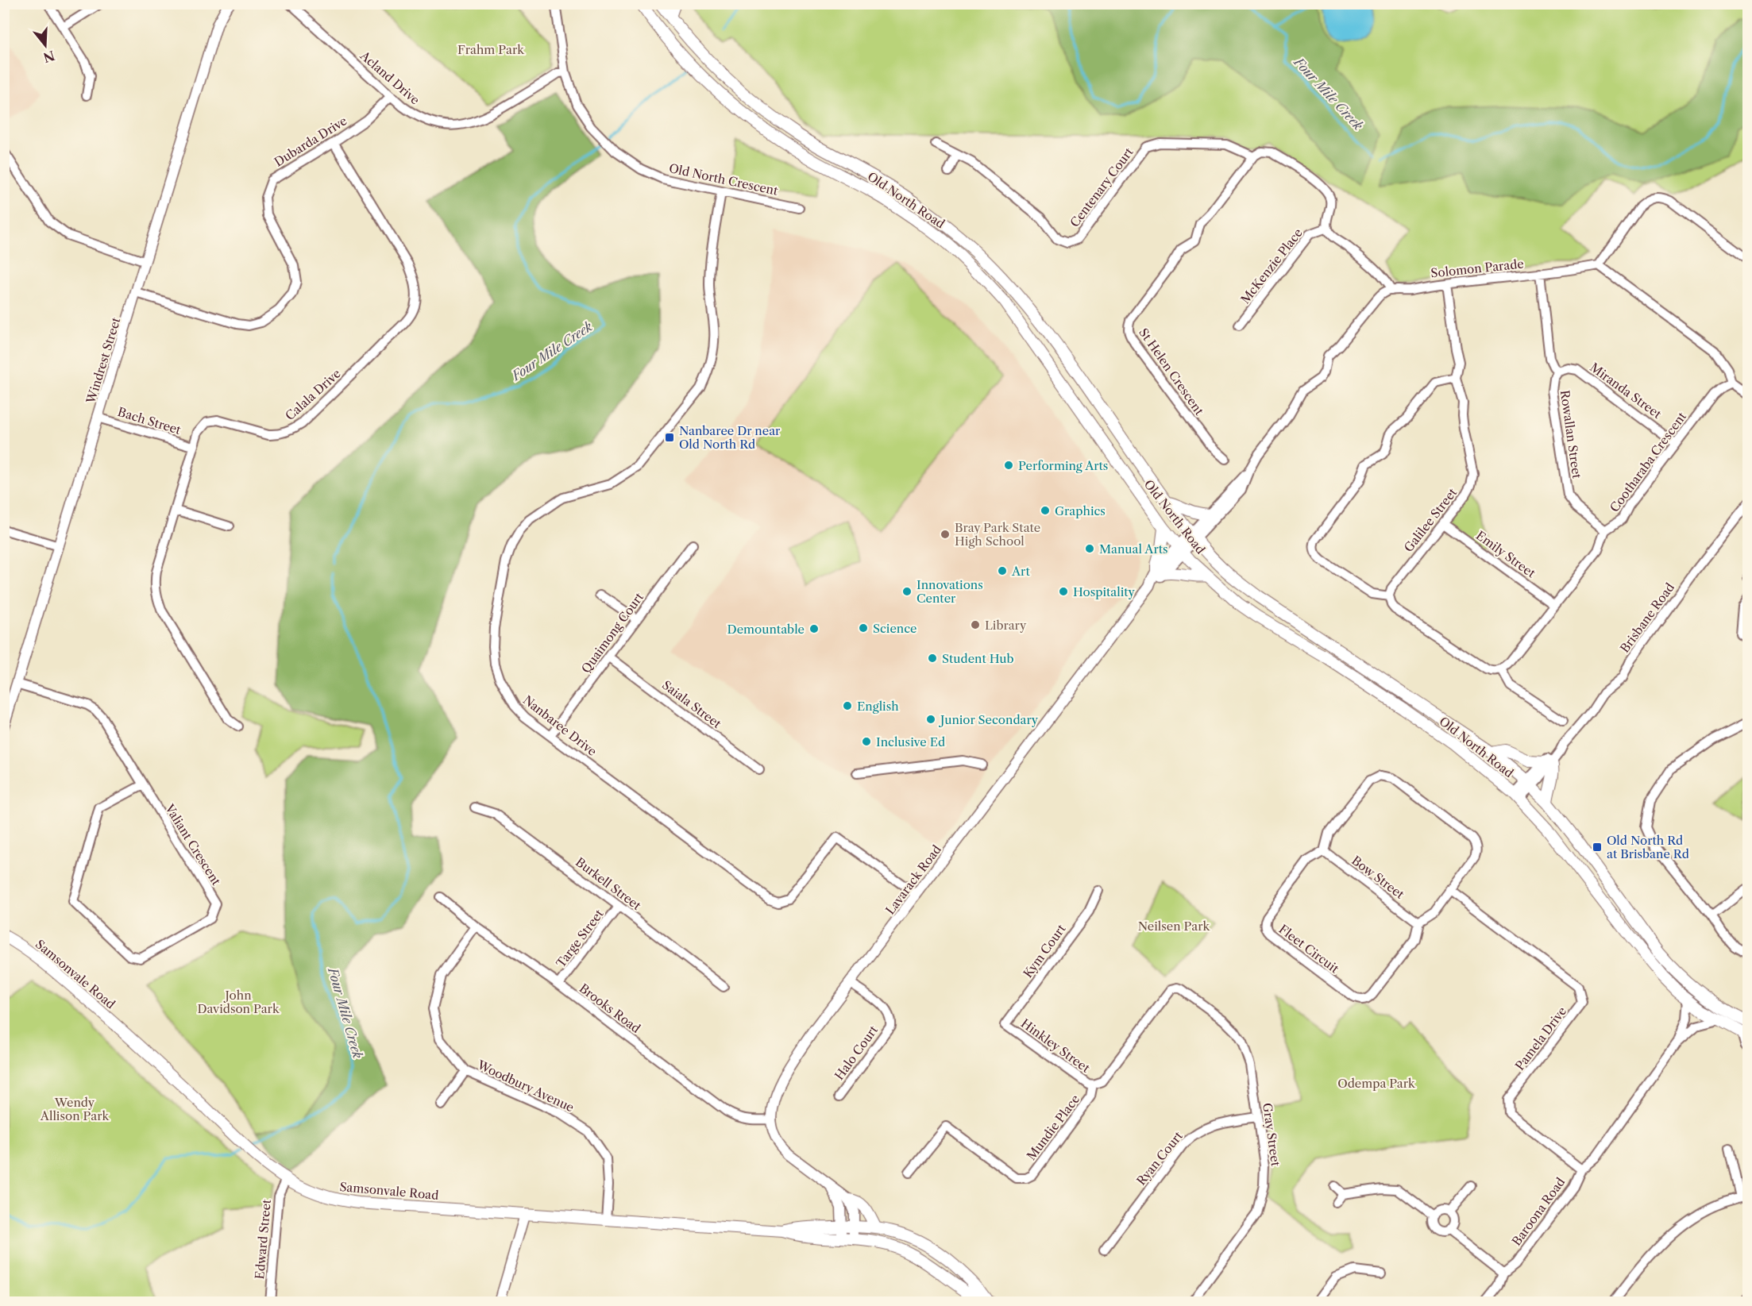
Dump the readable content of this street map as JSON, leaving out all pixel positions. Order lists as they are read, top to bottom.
{
  "streets": {
    "main road": ["Old North Road", "Samsonvale Road"],
    "street": [
      "Acland Drive",
      "Dubarda Drive",
      "Old North Crescent",
      "Centenary Court",
      "McKenzie Place",
      "Solomon Parade",
      "Windrest Street",
      "St Helen Crescent",
      "Miranda Street",
      "Calala Drive",
      "Bach Street",
      "Rowallan Street",
      "Cootharaba Crescent",
      "Galilee Street",
      "Emily Street",
      "Brisbane Road",
      "Quaimong Court",
      "Saiala Street",
      "Nanbaree Drive",
      "Valiant Crescent",
      "Bow Street",
      "Lavarack Road",
      "Burkell Street",
      "Targe Street",
      "Fleet Circuit",
      "Kym Court",
      "Brooks Road",
      "Pamela Drive",
      "Hinkley Street",
      "Halo Court",
      "Woodbury Avenue",
      "Mundie Place",
      "Gray Street",
      "Ryan Court",
      "Baroona Road",
      "Edward Street"
    ]
  },
  "crossings": [
    ["Acland Drive", "Dubarda Drive"],
    ["Acland Drive", "Old North Crescent"],
    ["Dubarda Drive", "Windrest Street"],
    ["Dubarda Drive", "Calala Drive"],
    ["Old North Crescent", "Nanbaree Drive"],
    ["Centenary Court", "St Helen Crescent"],
    ["Old North Road", "Brisbane Road"],
    ["Old North Road", "Lavarack Road"],
    ["Old North Road", "Baroona Road"],
    ["Solomon Parade", "Galilee Street"],
    ["Windrest Street", "Bach Street"],
    ["Windrest Street", "Valiant Crescent"],
    ["Miranda Street", "Rowallan Street"],
    ["Miranda Street", "Cootharaba Crescent"],
    ["Calala Drive", "Bach Street"],
    ["Rowallan Street", "Cootharaba Crescent"],
    ["Cootharaba Crescent", "Emily Street"],
    ["Galilee Street", "Emily Street"],
    ["Quaimong Court", "Saiala Street"],
    ["Quaimong Court", "Nanbaree Drive"],
    ["Nanbaree Drive", "Lavarack Road"],
    ["Bow Street", "Fleet Circuit"],
    ["Lavarack Road", "Brooks Road"],
    ["Lavarack Road", "Halo Court"],
    ["Burkell Street", "Targe Street"],
    ["Targe Street", "Brooks Road"],
    ["Kym Court", "Hinkley Street"],
    ["Samsonvale Road", "Woodbury Avenue"],
    ["Samsonvale Road", "Edward Street"],
    ["Brooks Road", "Woodbury Avenue"],
    ["Pamela Drive", "Baroona Road"],
    ["Hinkley Street", "Mundie Place"],
    ["Mundie Place", "Gray Street"],
    ["Gray Street", "Ryan Court"]
  ],
  "water": ["Four Mile Creek"],
  "parks": [
    "Frahm Park",
    "Neilsen Park",
    "John Davidson Park",
    "Odempa Park",
    "Wendy Allison Park"
  ],
  "places": {
    "transit": ["Nanbaree Dr near Old North Rd", "Old North Rd at Brisbane Rd"],
    "other": [
      "Performing Arts",
      "Graphics",
      "Bray Park State High School",
      "Manual Arts",
      "Art",
      "Innovations Center",
      "Hospitality",
      "Library",
      "Science",
      "Demountable",
      "Student Hub",
      "English",
      "Junior Secondary",
      "Inclusive Ed"
    ]
  },
  "north": "bottom"
}
